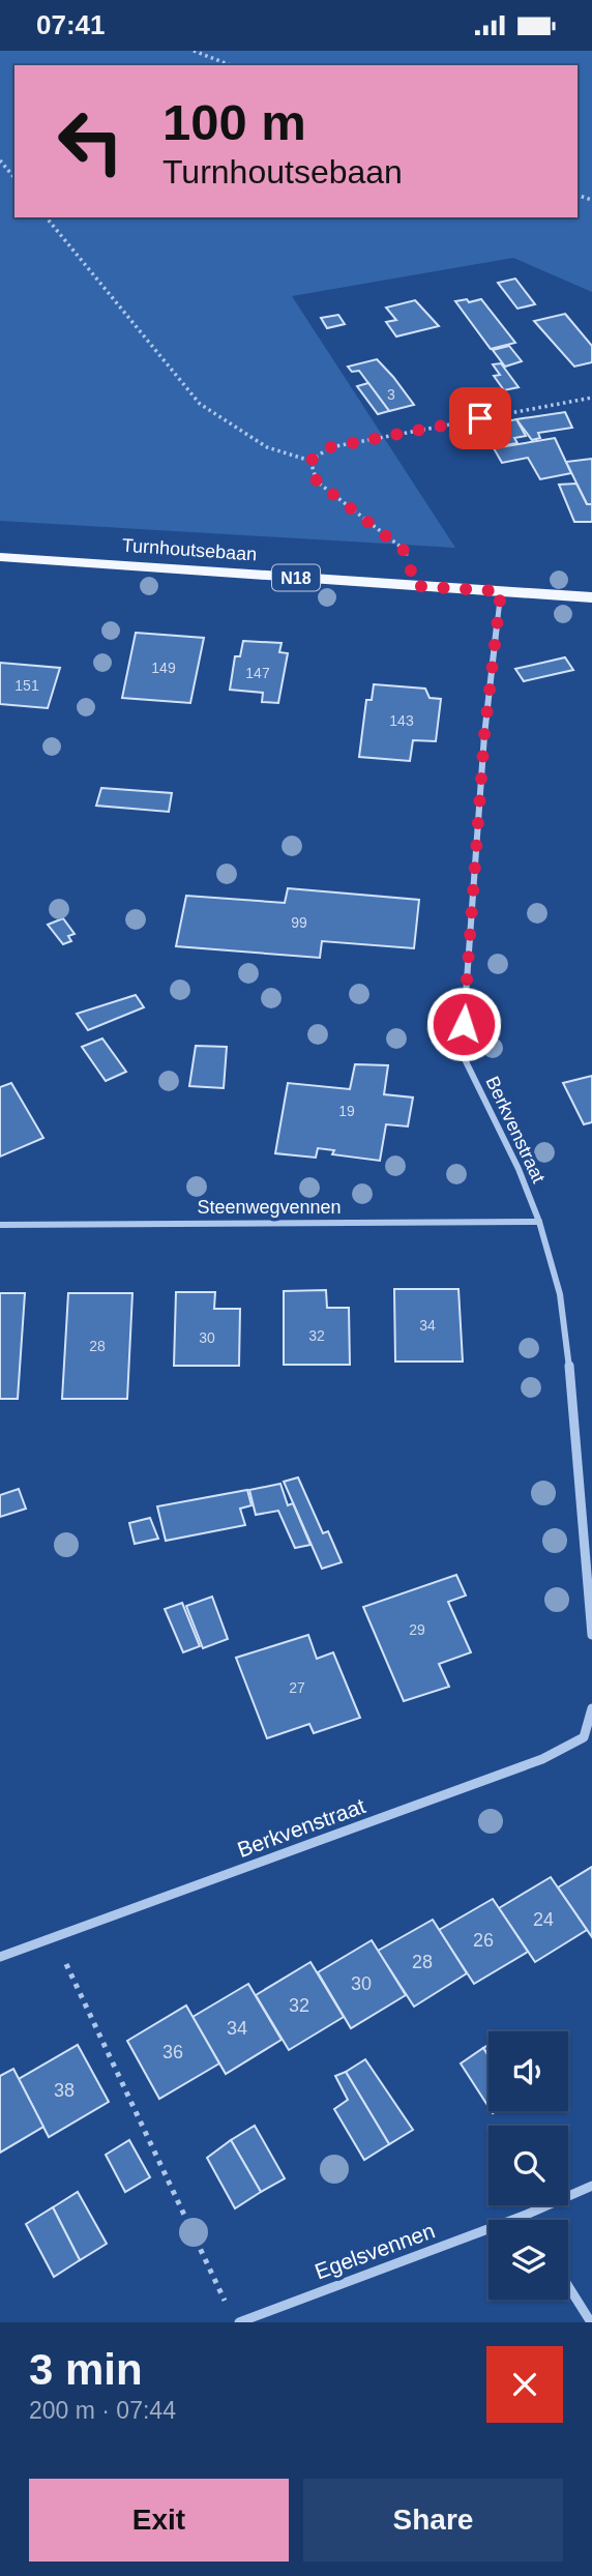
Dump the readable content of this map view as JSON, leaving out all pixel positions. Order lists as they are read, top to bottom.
{
  "streets": {
    "main road": ["Turnhoutsebaan", "N18"],
    "street": ["Berkvenstraat", "Steenwegvennen", "Egelsvennen"]
  },
  "crossings": [
    ["Turnhoutsebaan", "Berkvenstraat"],
    ["Berkvenstraat", "Steenwegvennen"]
  ],
  "house_numbers": [
    "3",
    "149",
    "147",
    "151",
    "143",
    "99",
    "19",
    "34",
    "32",
    "30",
    "28",
    "29",
    "27",
    "24",
    "26",
    "28",
    "30",
    "32",
    "34",
    "36",
    "38"
  ],
  "page": {
    "status": "07:41",
    "turn": ["100 m", "Turnhoutsebaan"],
    "heading": ["3 min", "200 m · 07:44"],
    "buttons": ["Exit", "Share"]
  }
}
